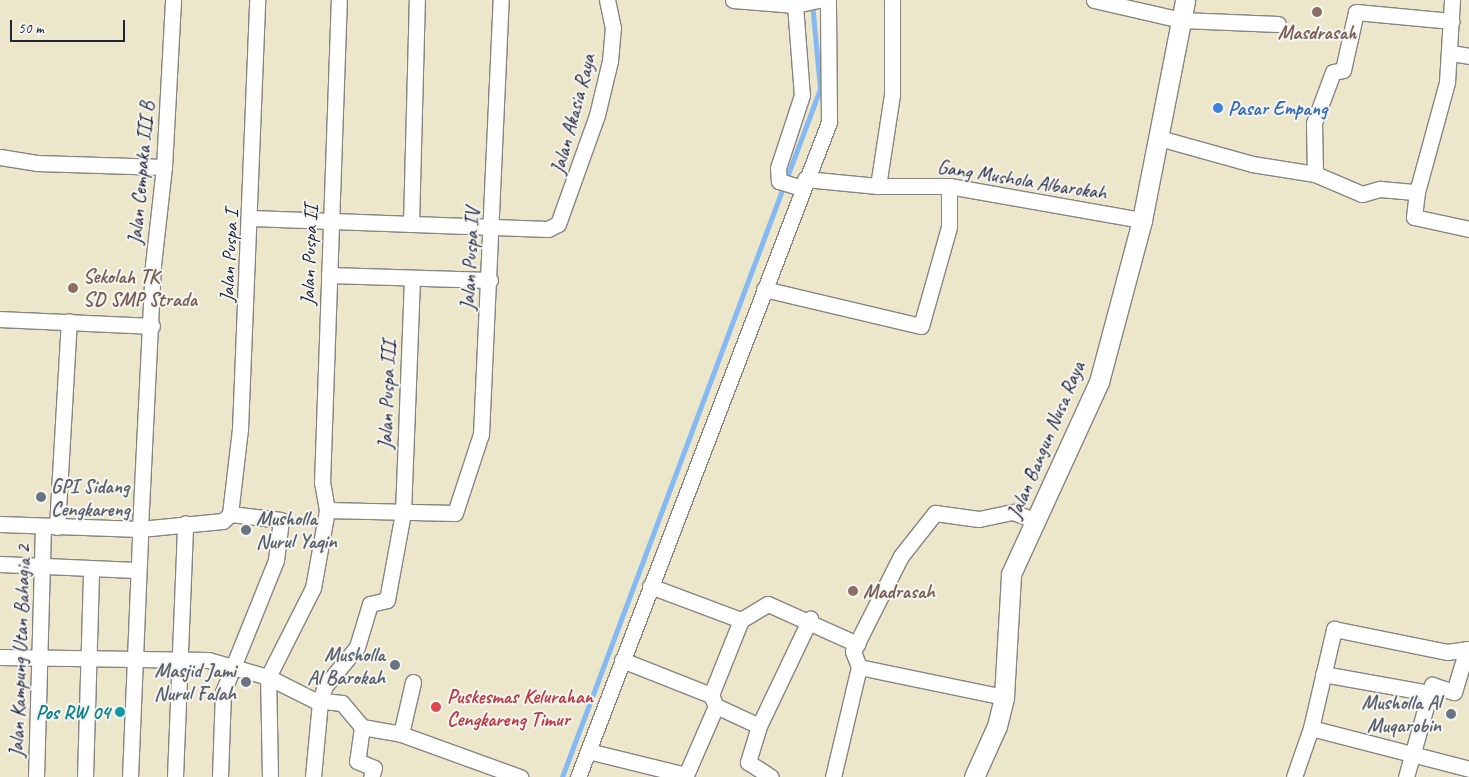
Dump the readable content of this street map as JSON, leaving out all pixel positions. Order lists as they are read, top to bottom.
{
  "streets": {
    "street": [
      "Jalan Akasia Raya",
      "Jalan Cempaka III B",
      "Gang Mushola Albarokah",
      "Jalan Puspa II",
      "Jalan Puspa I",
      "Jalan Puspa IV",
      "Jalan Puspa III",
      "Jalan Bangun Nusa Raya",
      "Jalan Kampung Utan Bahagia 2"
    ]
  },
  "crossings": [
    ["Jalan Akasia Raya", "Jalan Puspa IV"],
    ["Gang Mushola Albarokah", "Jalan Bangun Nusa Raya"],
    ["Jalan Puspa IV", "Jalan Puspa III"]
  ],
  "places": [
    "Masdrasah",
    "Pasar Empang",
    "Sekolah TK SD SMP Strada",
    "GPI Sidang Cengkareng",
    "Musholla Nurul Yaqin",
    "Madrasah",
    "Musholla Al Barokah",
    "Masjid Jami Nurul Falah",
    "Puskesmas Kelurahan Cengkareng Timur",
    "Pos RW 04",
    "Musholla Al Muqarobin"
  ],
  "scale_bar": "50 m"
}
